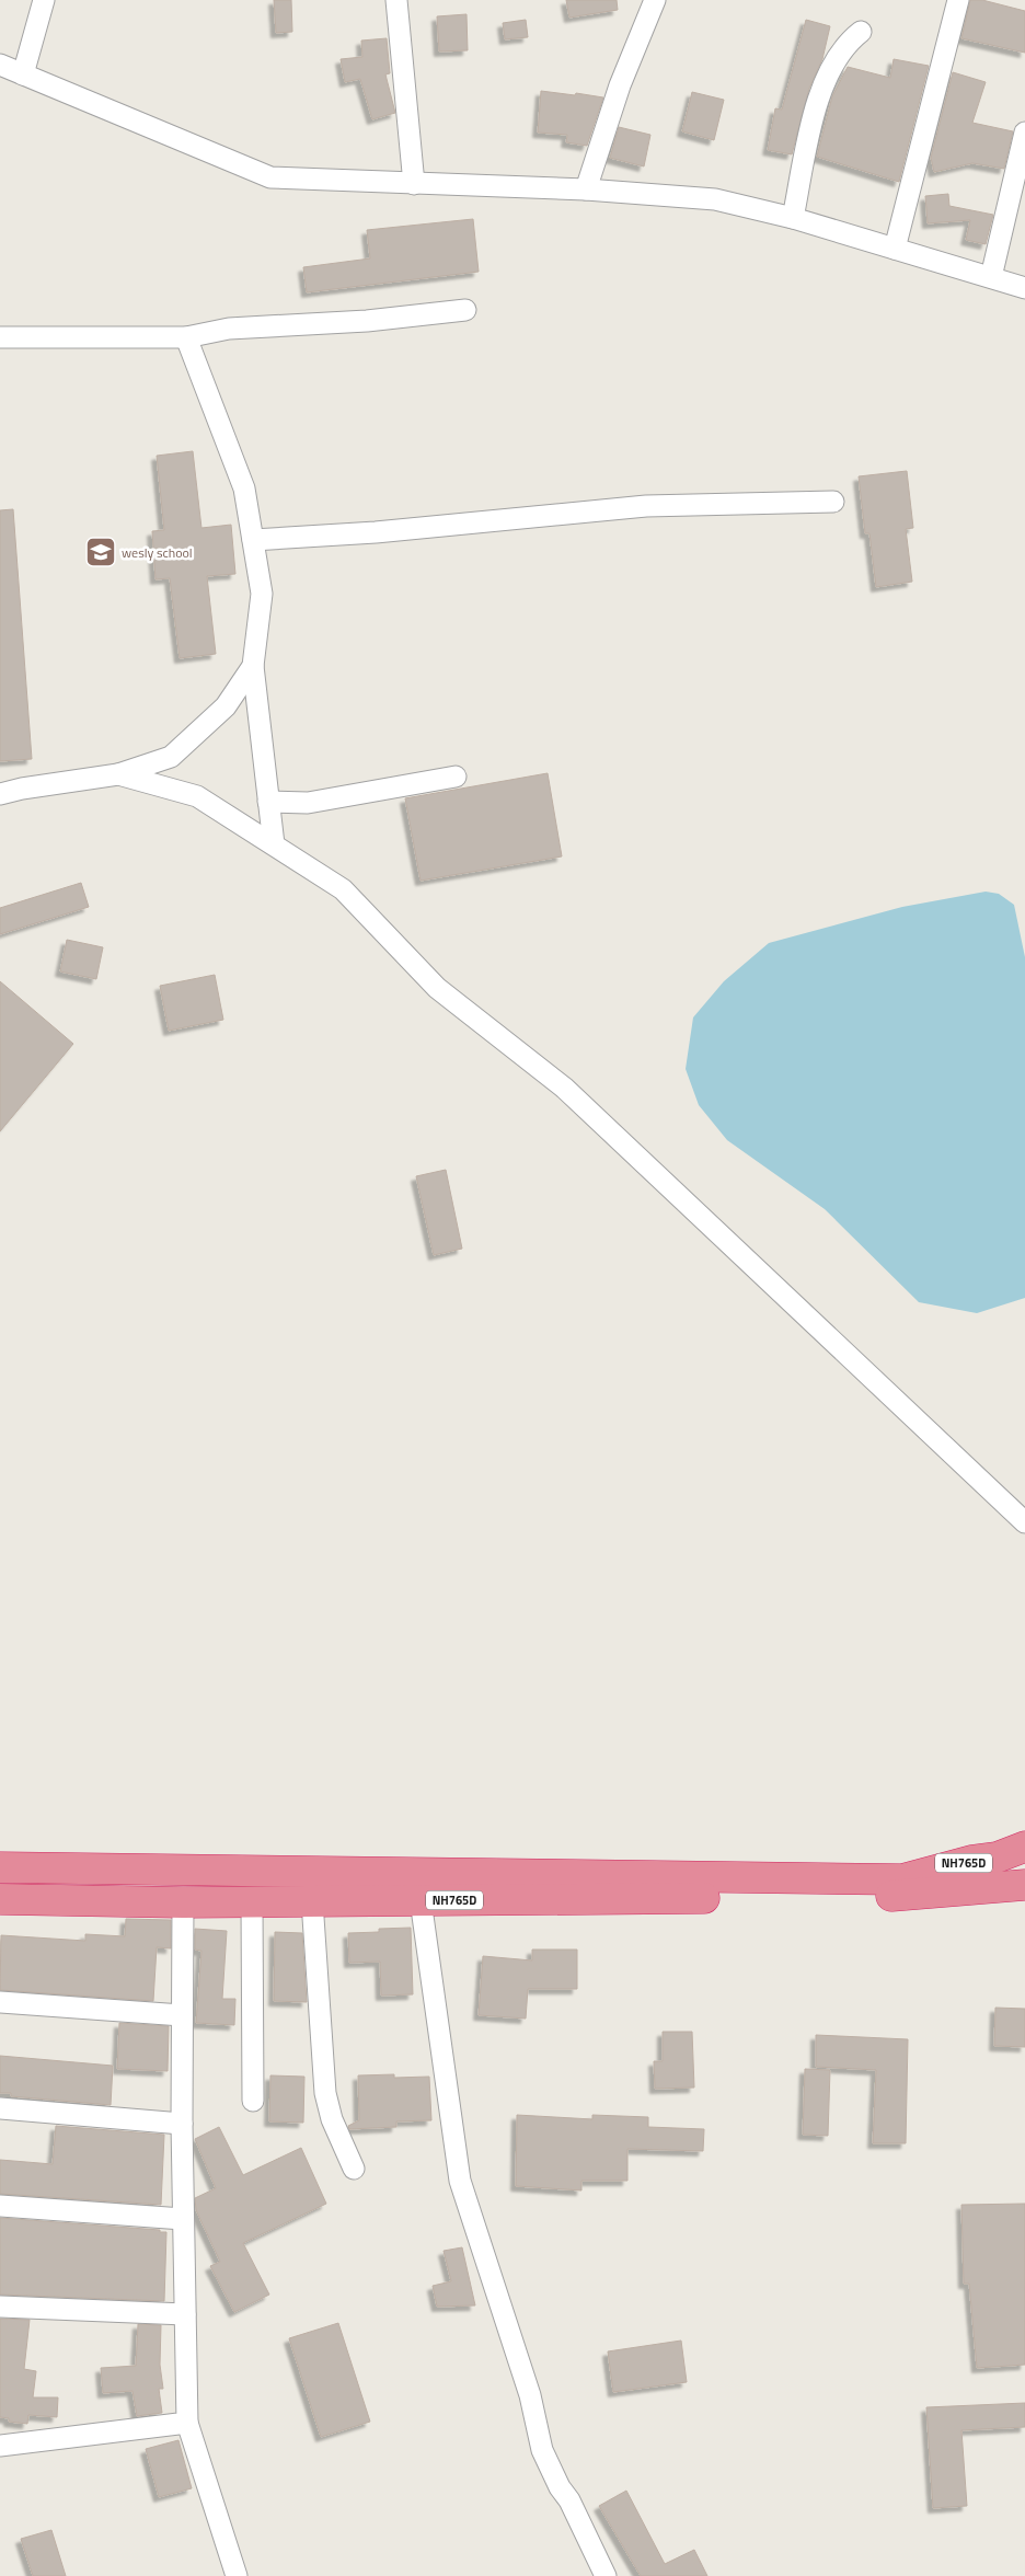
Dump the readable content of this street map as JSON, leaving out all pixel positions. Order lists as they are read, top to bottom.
{
  "streets": {
    "highway": ["NH765D"]
  },
  "places": {
    "school or university": ["wesly school"]
  }
}
